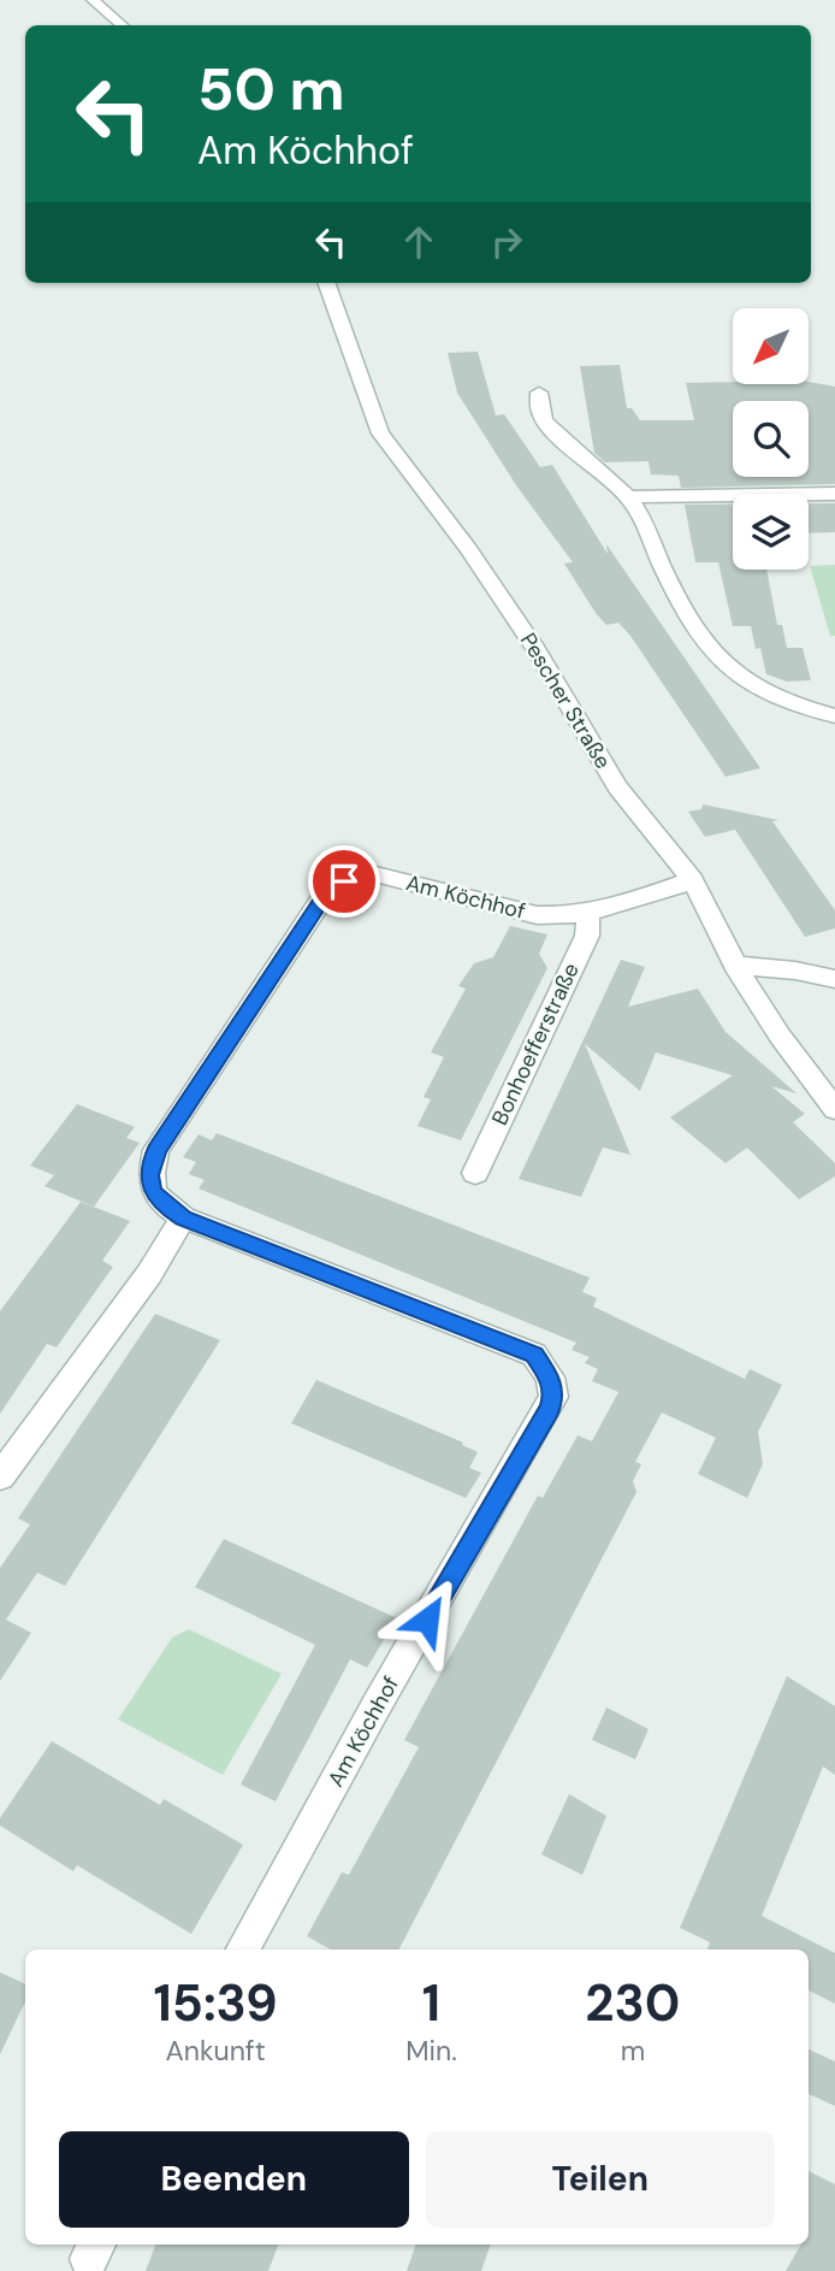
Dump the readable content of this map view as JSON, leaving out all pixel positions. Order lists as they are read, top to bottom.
{
  "streets": {
    "street": ["Pescher Straße", "Am Köchhof", "Bonhoefferstraße"]
  },
  "crossings": [
    ["Pescher Straße", "Am Köchhof"],
    ["Am Köchhof", "Bonhoefferstraße"]
  ],
  "north": "bottom left",
  "page": {
    "turn": ["50 m", "Am Köchhof"],
    "eta": [
      "15:39",
      "Ankunft",
      "1",
      "Min.",
      "230",
      "m"
    ],
    "buttons": ["Beenden", "Teilen"]
  }
}
